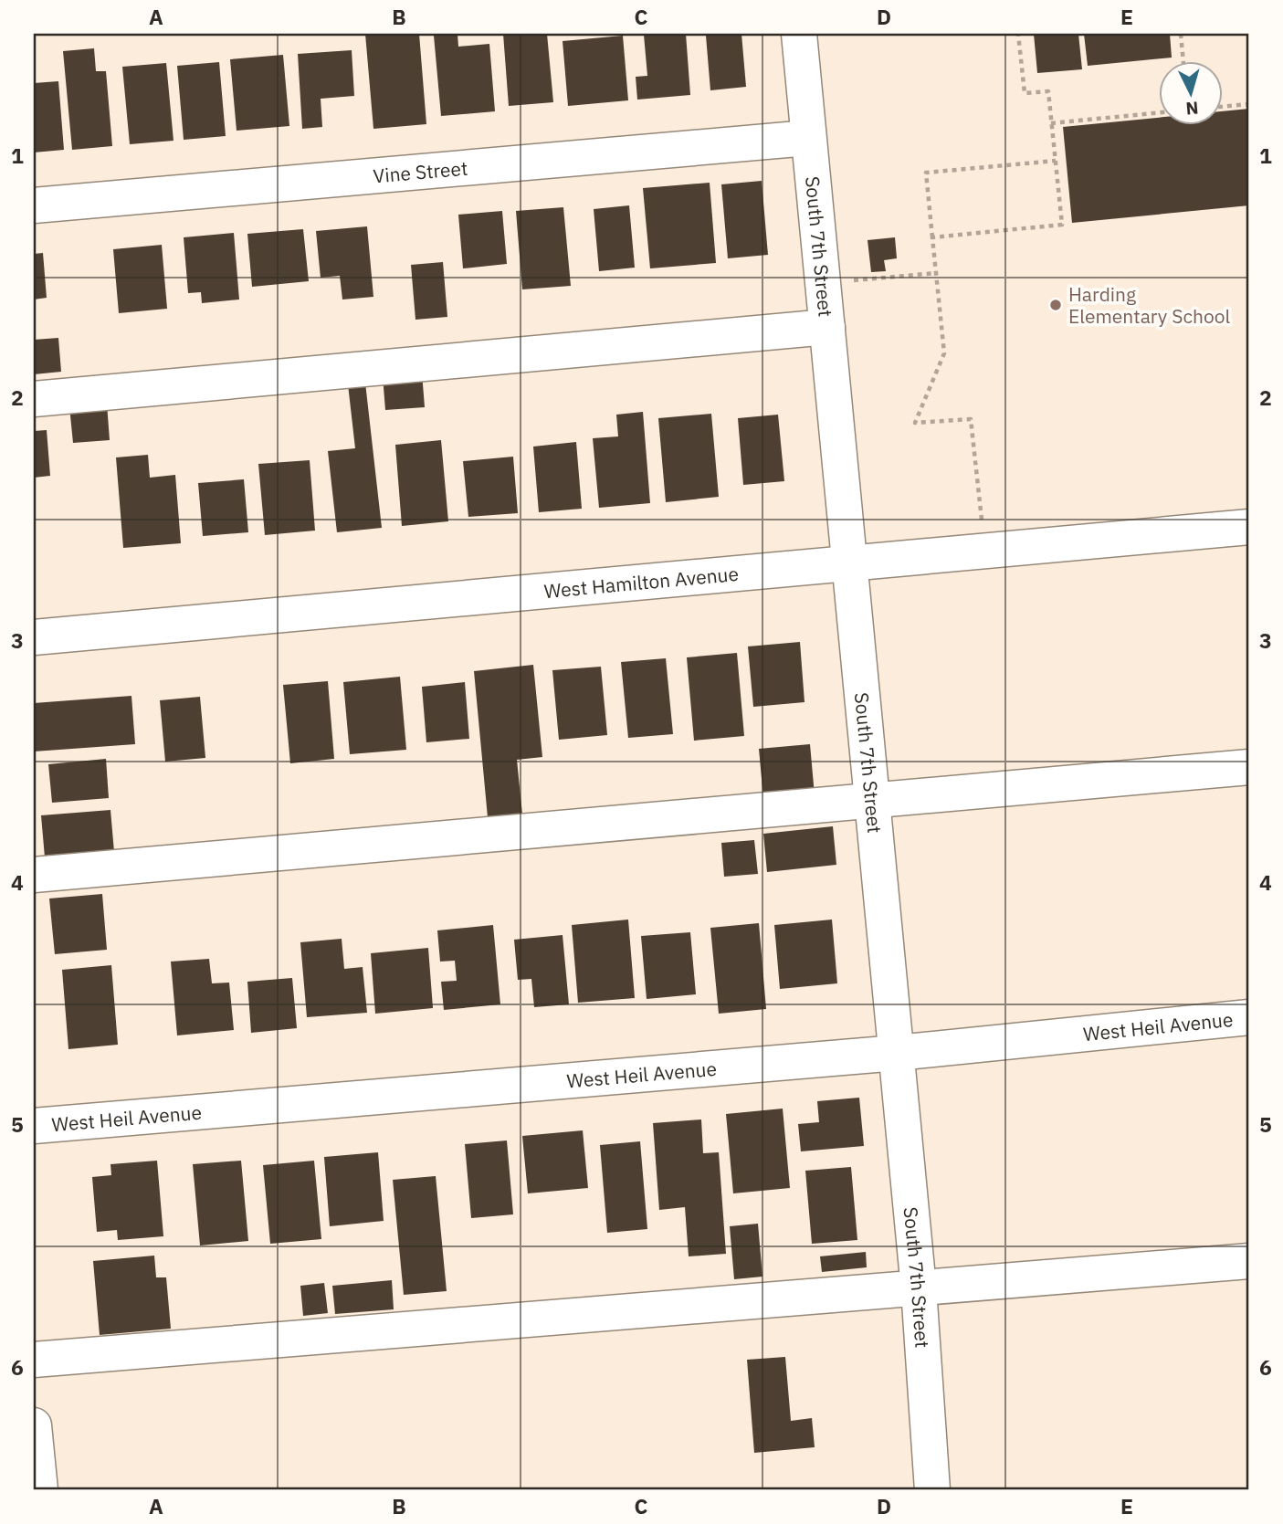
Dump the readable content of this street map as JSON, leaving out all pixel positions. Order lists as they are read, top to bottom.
{
  "streets": {
    "street": [
      "Vine Street",
      "South 7th Street",
      "West Hamilton Avenue",
      "West Heil Avenue"
    ]
  },
  "crossings": [
    ["Vine Street", "South 7th Street"],
    ["South 7th Street", "West Hamilton Avenue"],
    ["South 7th Street", "West Heil Avenue"]
  ],
  "places": ["Harding Elementary School"],
  "north": "bottom",
  "grid": {
    "columns": [
      "A",
      "B",
      "C",
      "D",
      "E"
    ],
    "rows": [
      "1",
      "2",
      "3",
      "4",
      "5",
      "6"
    ]
  }
}
